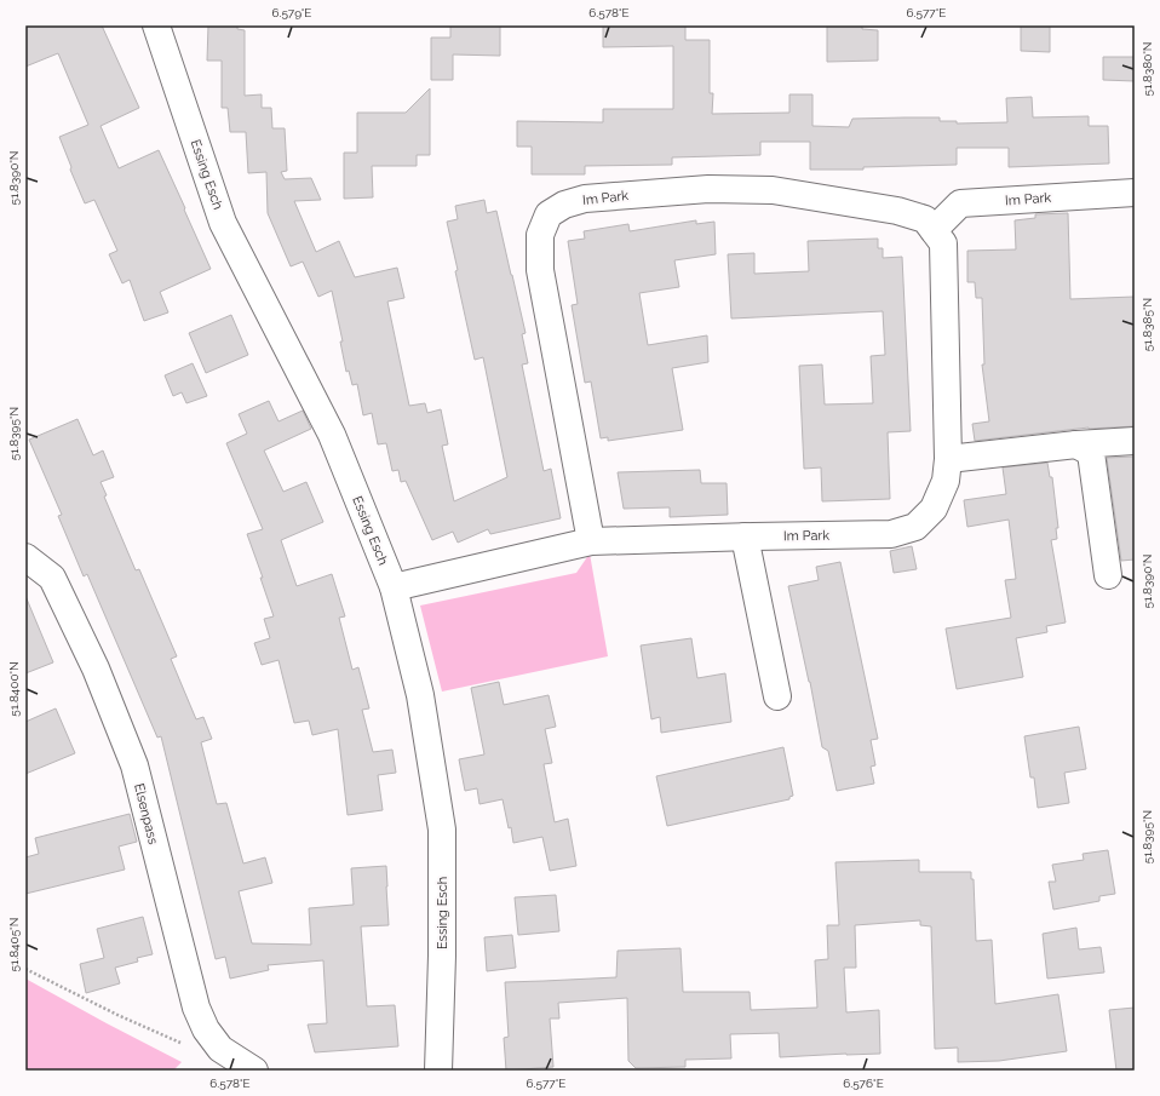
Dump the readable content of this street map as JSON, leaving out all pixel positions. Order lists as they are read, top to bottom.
{
  "streets": {
    "street": ["Essing Esch", "Im Park", "Elsenpass"]
  },
  "crossings": [
    ["Essing Esch", "Im Park"]
  ],
  "coordinates": [
    "6.579°E",
    "6.578°E",
    "6.577°E",
    "51.8380°N",
    "51.8390°N",
    "51.8385°N",
    "51.8395°N",
    "51.8400°N",
    "51.8405°N",
    "6.576°E"
  ]
}
